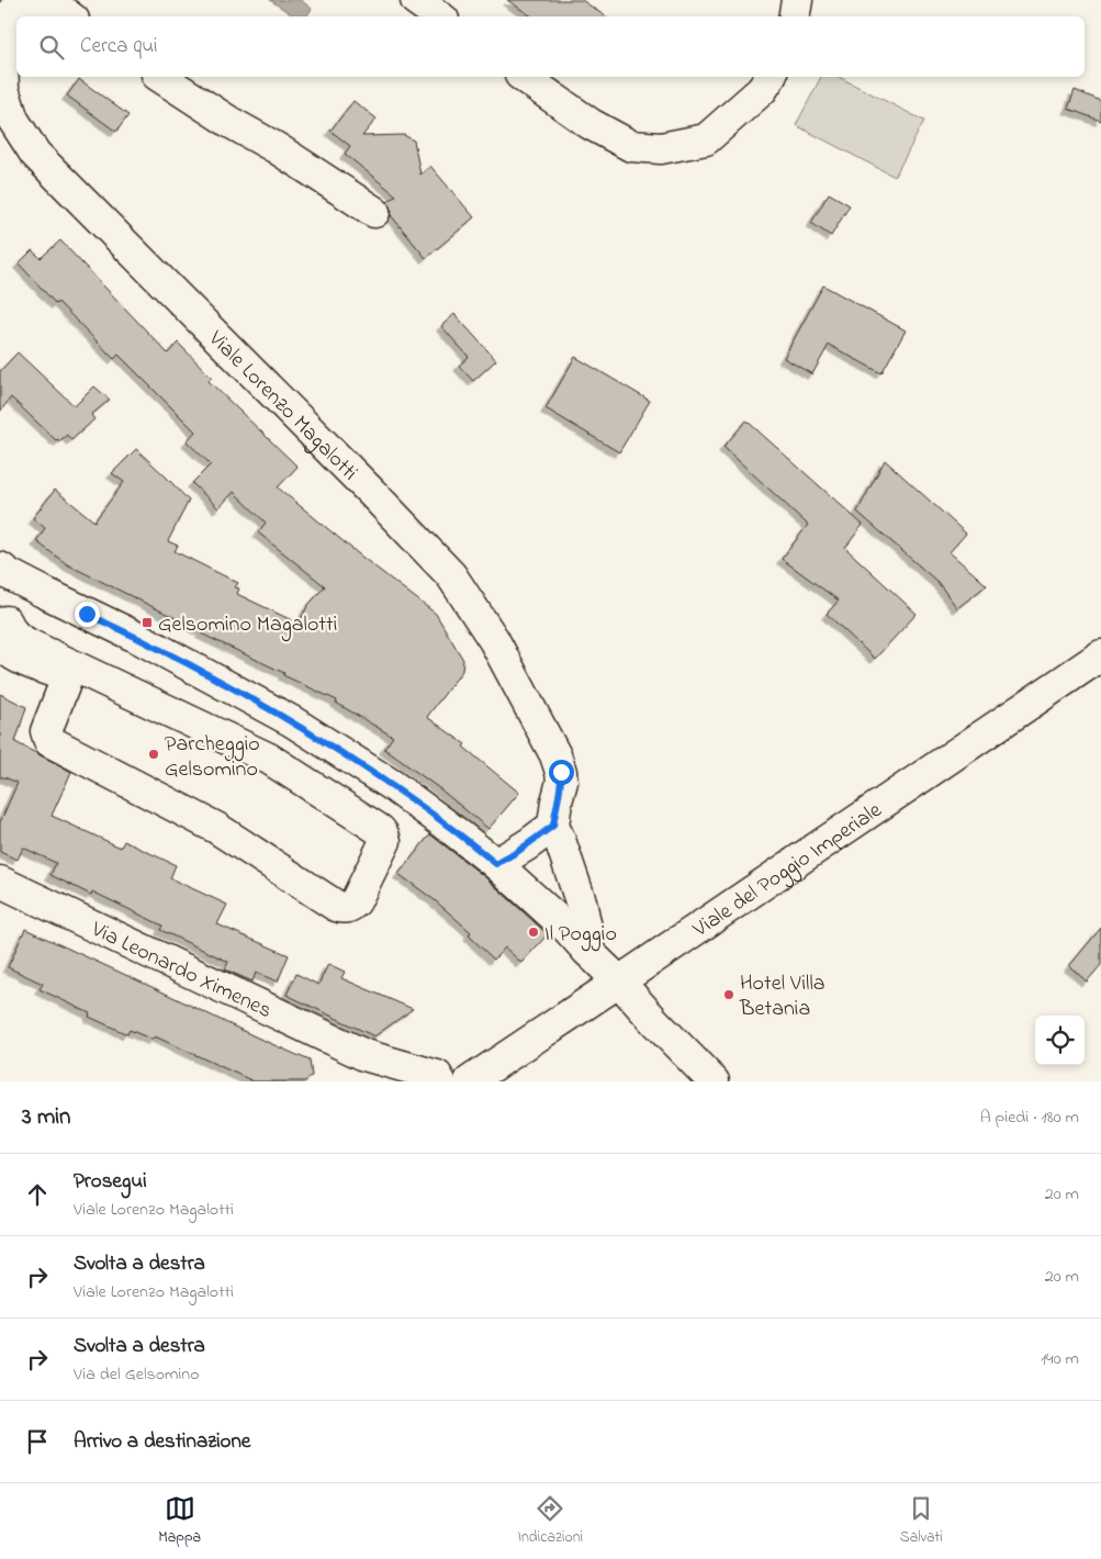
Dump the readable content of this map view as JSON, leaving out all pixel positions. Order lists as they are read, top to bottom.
{
  "streets": {
    "street": ["Viale Lorenzo Magalotti", "Viale del Poggio Imperiale", "Via Leonardo Ximenes"]
  },
  "places": {
    "transit": ["Gelsomino Magalotti"],
    "other": ["Parcheggio Gelsomino", "Il Poggio", "Hotel Villa Betania"]
  },
  "page": {
    "search": "Cerca qui",
    "heading": ["3 min", "A piedi · 180 m"],
    "list": [
      ["Prosegui", "Viale Lorenzo Magalotti", "20 m"],
      ["Svolta a destra", "Viale Lorenzo Magalotti", "20 m"],
      ["Svolta a destra", "Via del Gelsomino", "140 m"],
      "Arrivo a destinazione"
    ],
    "nav": ["Mappa", "Indicazioni", "Salvati"]
  }
}
